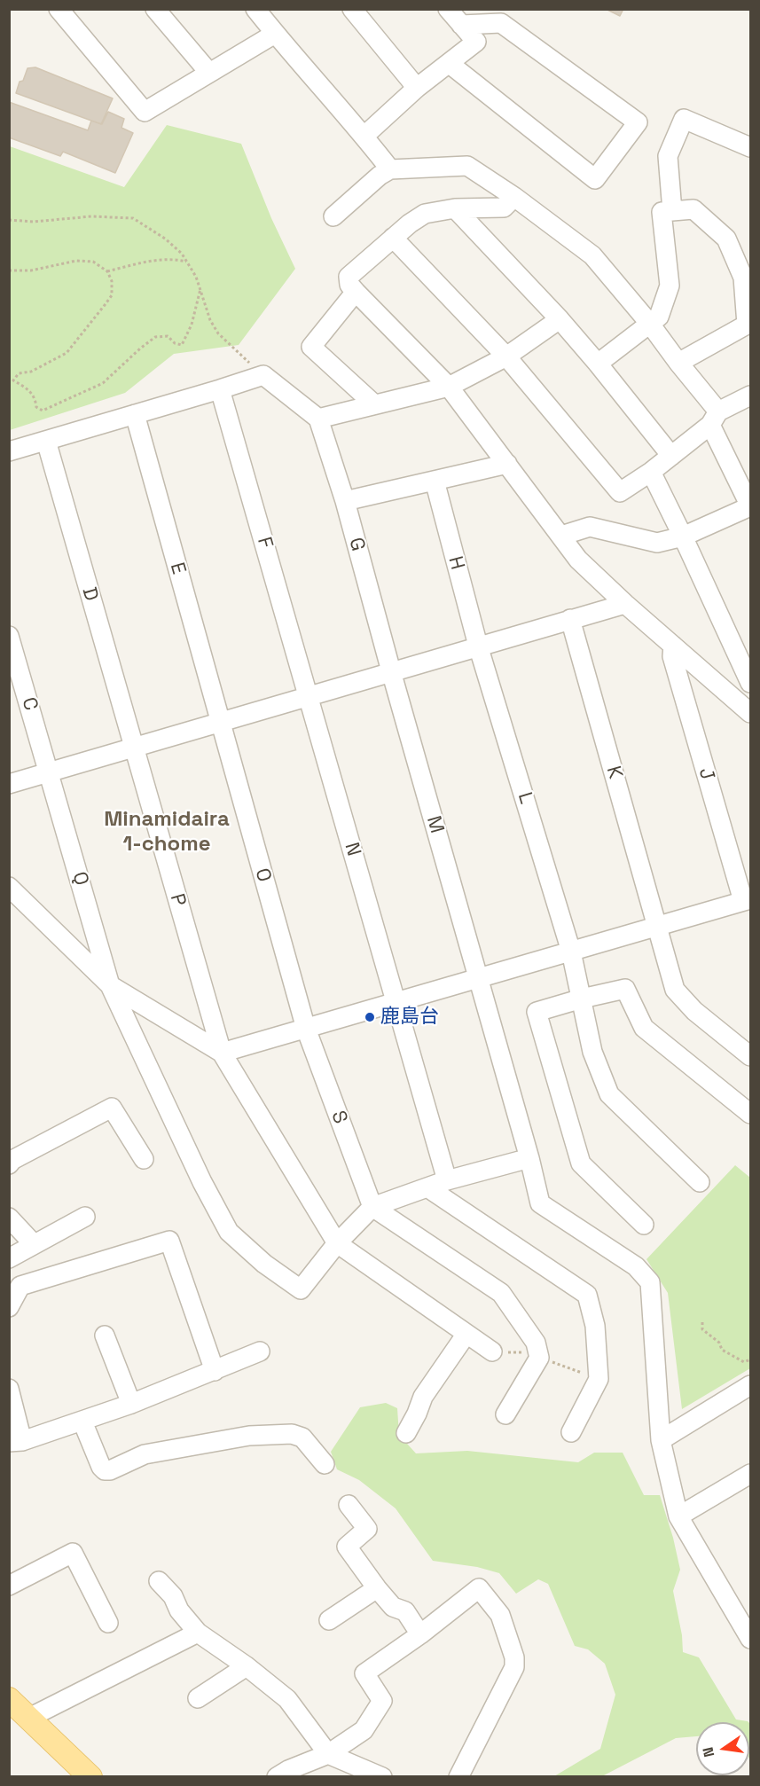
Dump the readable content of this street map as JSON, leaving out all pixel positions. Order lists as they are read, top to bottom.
{
  "streets": {
    "street": [
      "F",
      "G",
      "H",
      "E",
      "D",
      "C",
      "K",
      "J",
      "L",
      "M",
      "N",
      "O",
      "Q",
      "P",
      "S"
    ]
  },
  "crossings": [
    ["F", "N"],
    ["G", "M"],
    ["H", "L"],
    ["E", "O"],
    ["D", "P"],
    ["C", "Q"],
    ["O", "S"]
  ],
  "districts": ["Minamidaira 1-chome"],
  "places": ["鹿島台"],
  "north": "left"
}
